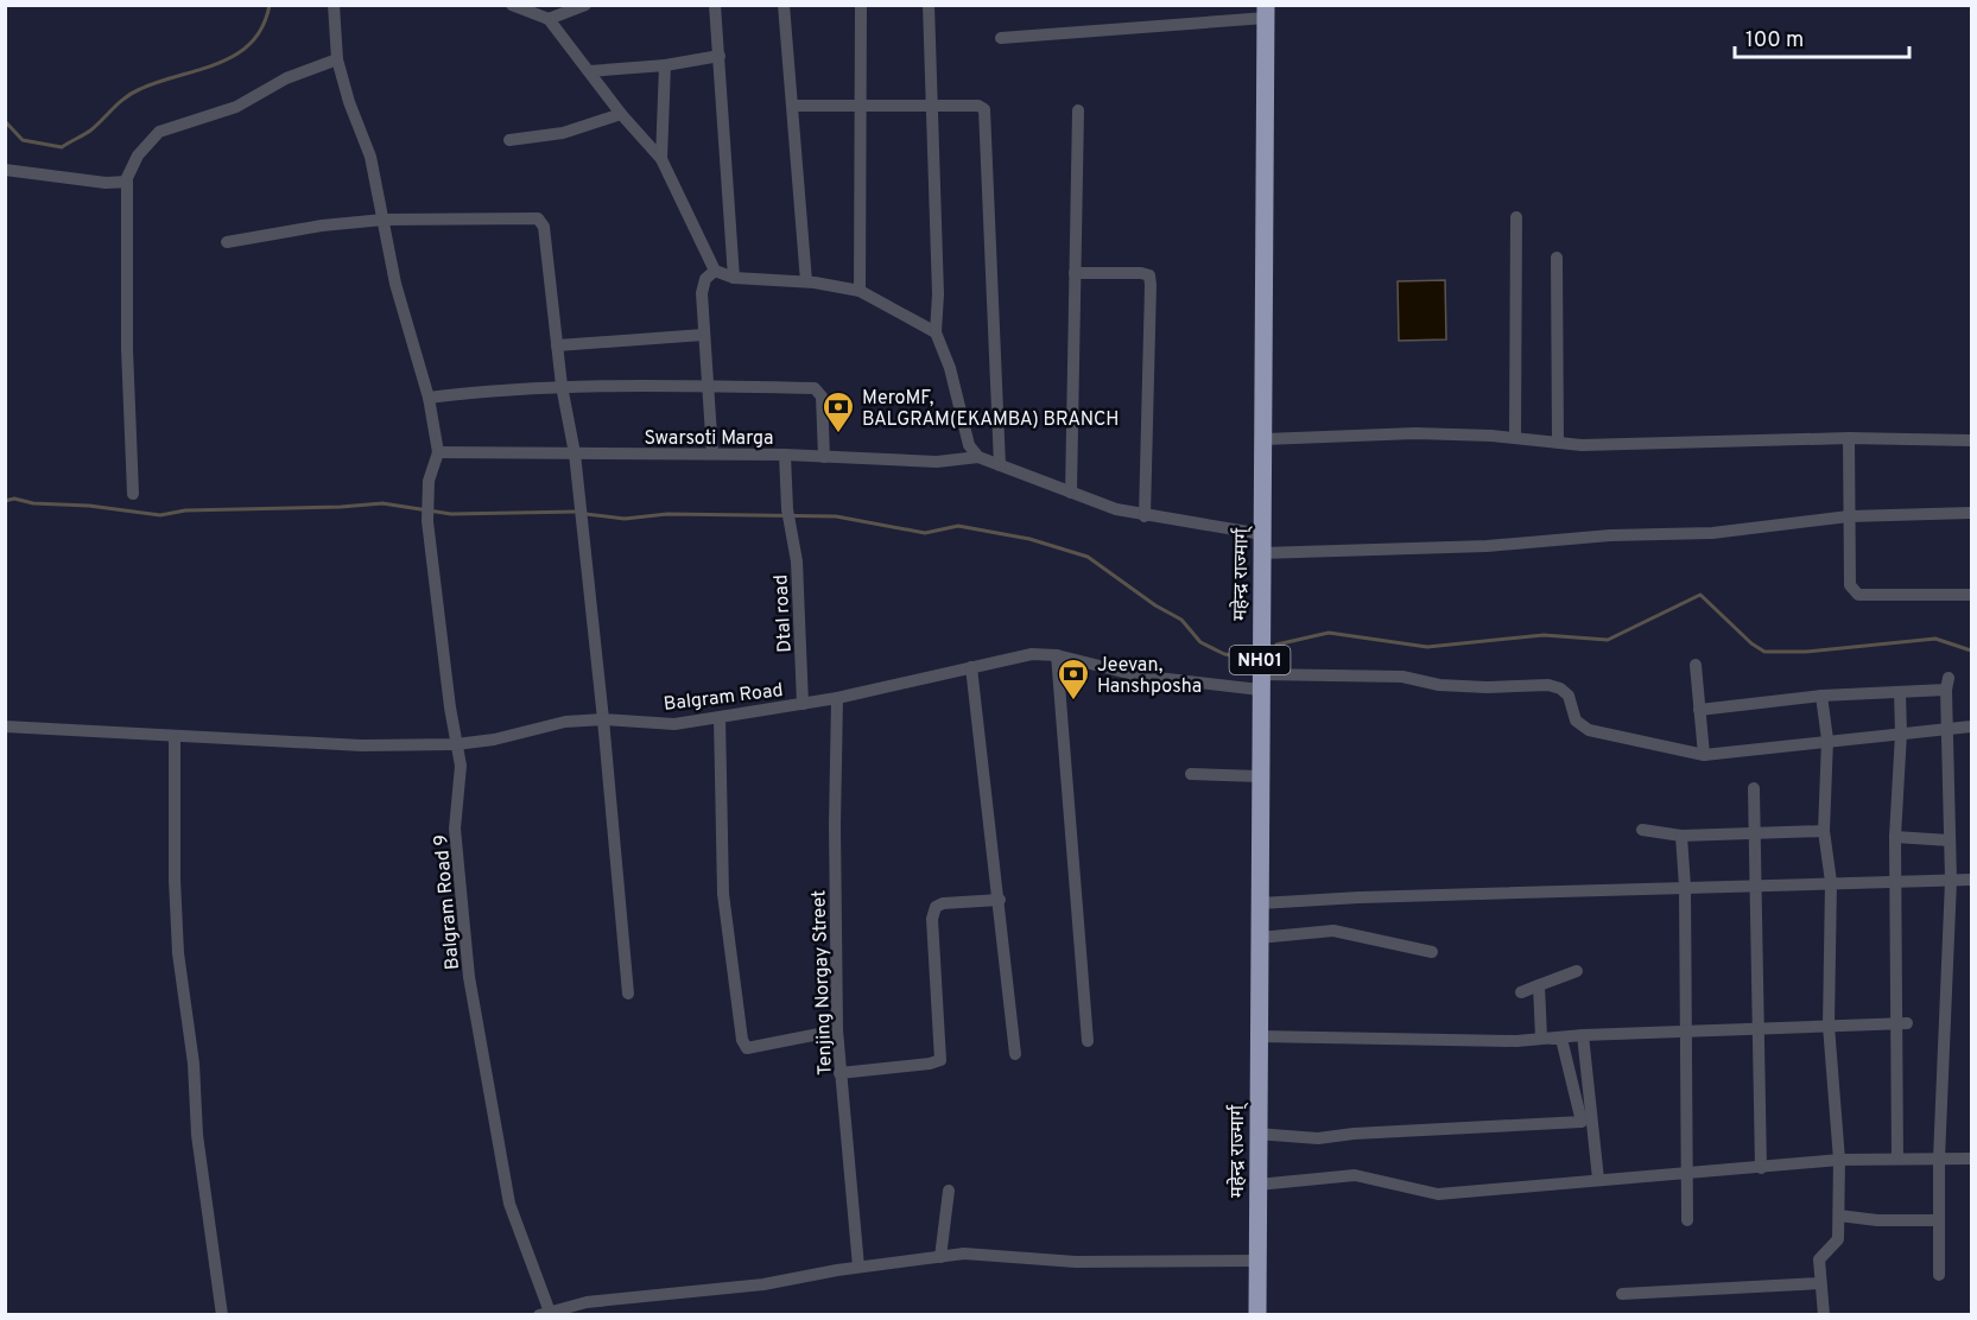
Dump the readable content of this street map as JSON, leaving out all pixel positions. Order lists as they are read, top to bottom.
{
  "streets": {
    "highway": ["महेन्द्र राज्मार्ग्", "NH01"],
    "street": [
      "Swarsoti Marga",
      "Dtal road",
      "Balgram Road",
      "Balgram Road 9",
      "Tenjing Norgay Street"
    ]
  },
  "crossings": [
    ["Swarsoti Marga", "Dtal road"],
    ["Swarsoti Marga", "Balgram Road 9"],
    ["महेन्द्र राज्मार्ग्", "Balgram Road"],
    ["Dtal road", "Balgram Road"],
    ["Balgram Road", "Balgram Road 9"],
    ["Balgram Road", "Tenjing Norgay Street"]
  ],
  "places": {
    "bank": ["MeroMF, BALGRAM(EKAMBA) BRANCH", "Jeevan, Hanshposha"]
  },
  "scale_bar": "100 m"
}
